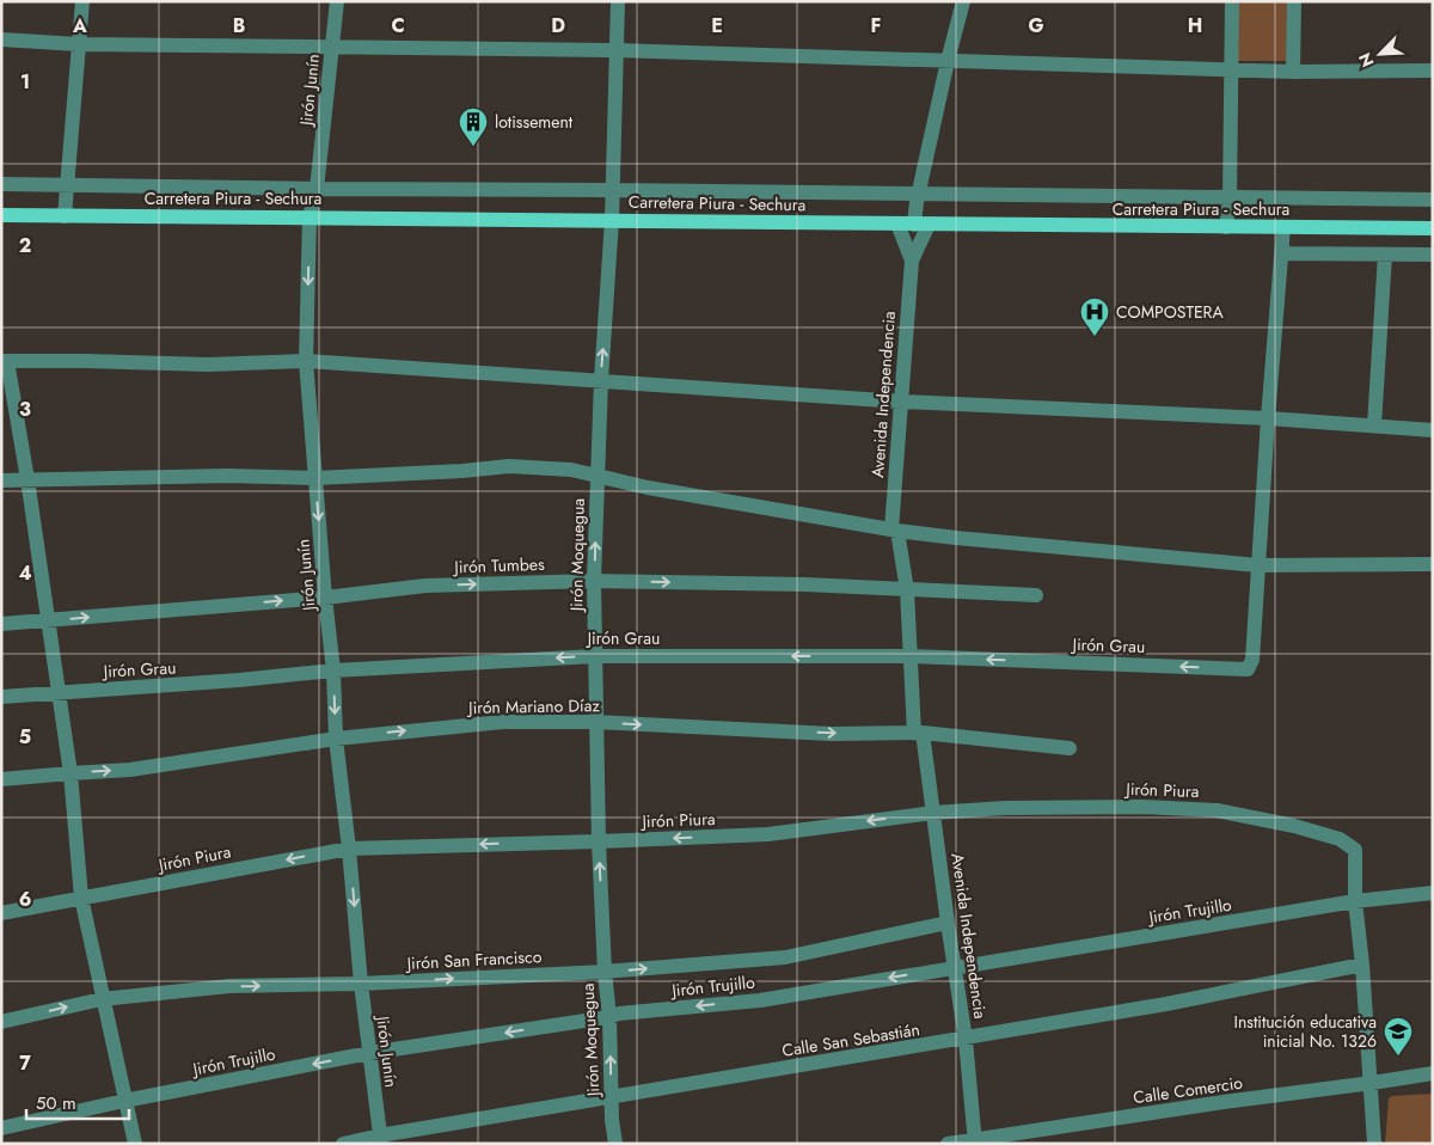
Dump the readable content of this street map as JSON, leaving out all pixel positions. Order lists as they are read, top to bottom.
{
  "streets": {
    "main road": ["Carretera Piura - Sechura"],
    "street": [
      "Jirón Junín",
      "Avenida Independencia",
      "Jirón Moquegua",
      "Jirón Tumbes",
      "Jirón Grau",
      "Jirón Mariano Díaz",
      "Jirón Piura",
      "Jirón Trujillo",
      "Jirón San Francisco",
      "Calle San Sebastián",
      "Calle Comercio"
    ]
  },
  "crossings": [
    ["Jirón Junín", "Carretera Piura - Sechura"],
    ["Jirón Junín", "Jirón Tumbes"],
    ["Jirón Junín", "Jirón Grau"],
    ["Jirón Junín", "Jirón Mariano Díaz"],
    ["Jirón Junín", "Jirón Piura"],
    ["Jirón Junín", "Jirón Trujillo"],
    ["Jirón Junín", "Jirón San Francisco"],
    ["Jirón Junín", "Calle San Sebastián"],
    ["Carretera Piura - Sechura", "Avenida Independencia"],
    ["Carretera Piura - Sechura", "Jirón Moquegua"],
    ["Avenida Independencia", "Jirón Tumbes"],
    ["Avenida Independencia", "Jirón Grau"],
    ["Avenida Independencia", "Jirón Mariano Díaz"],
    ["Avenida Independencia", "Jirón Piura"],
    ["Avenida Independencia", "Jirón Trujillo"],
    ["Avenida Independencia", "Jirón San Francisco"],
    ["Avenida Independencia", "Calle San Sebastián"],
    ["Avenida Independencia", "Calle Comercio"],
    ["Jirón Moquegua", "Jirón Tumbes"],
    ["Jirón Moquegua", "Jirón Grau"],
    ["Jirón Moquegua", "Jirón Mariano Díaz"],
    ["Jirón Moquegua", "Jirón Piura"],
    ["Jirón Moquegua", "Jirón Trujillo"],
    ["Jirón Moquegua", "Jirón San Francisco"],
    ["Jirón Moquegua", "Calle San Sebastián"],
    ["Jirón Piura", "Jirón Trujillo"]
  ],
  "one_way": [
    "Jirón Junín",
    "Jirón Moquegua",
    "Jirón Mariano Díaz",
    "Jirón Piura",
    "Jirón Trujillo",
    "Jirón San Francisco"
  ],
  "places": {
    "building": ["lotissement"],
    "hospital": ["COMPOSTERA"],
    "school or university": ["Institución educativa inicial No. 1326"]
  },
  "scale_bar": "50 m",
  "north": "bottom left",
  "grid": {
    "columns": [
      "A",
      "B",
      "C",
      "D",
      "E",
      "F",
      "G",
      "H"
    ],
    "rows": [
      "1",
      "2",
      "3",
      "4",
      "5",
      "6",
      "7"
    ]
  }
}
